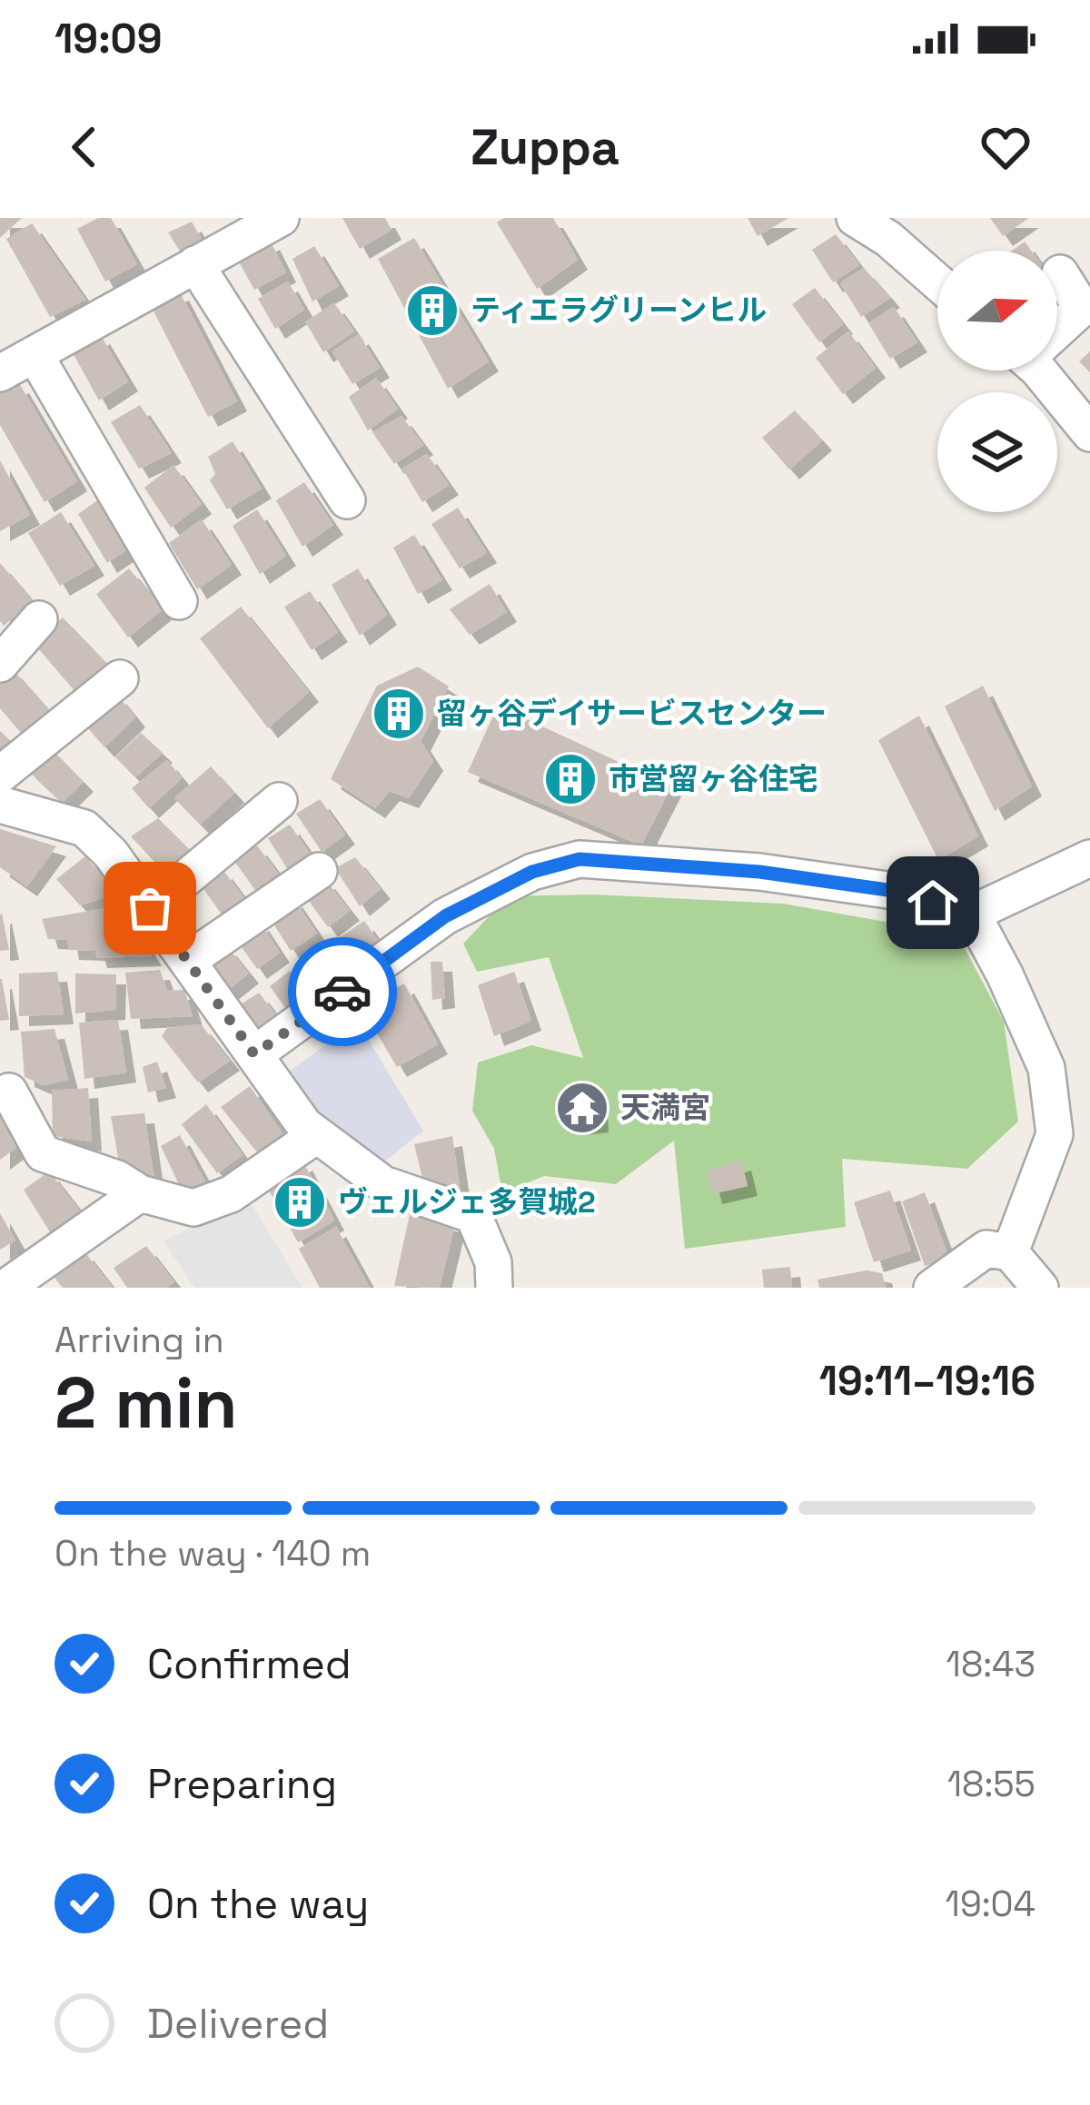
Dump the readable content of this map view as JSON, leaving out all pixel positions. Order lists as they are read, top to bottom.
{
  "places": {
    "building": [
      "ティエラグリーンヒル",
      "留ヶ谷デイサービスセンター",
      "市営留ヶ谷住宅",
      "ヴェルジェ多賀城2"
    ],
    "temple": ["天満宮"]
  },
  "north": "right",
  "page": {
    "status": "19:09",
    "header": "Zuppa",
    "heading": ["2 min", "Arriving in", "19:11–19:16"],
    "bar": "On the way · 140 m",
    "list": [
      ["Confirmed", "18:43"],
      ["Preparing", "18:55"],
      ["On the way", "19:04"],
      "Delivered"
    ]
  }
}
